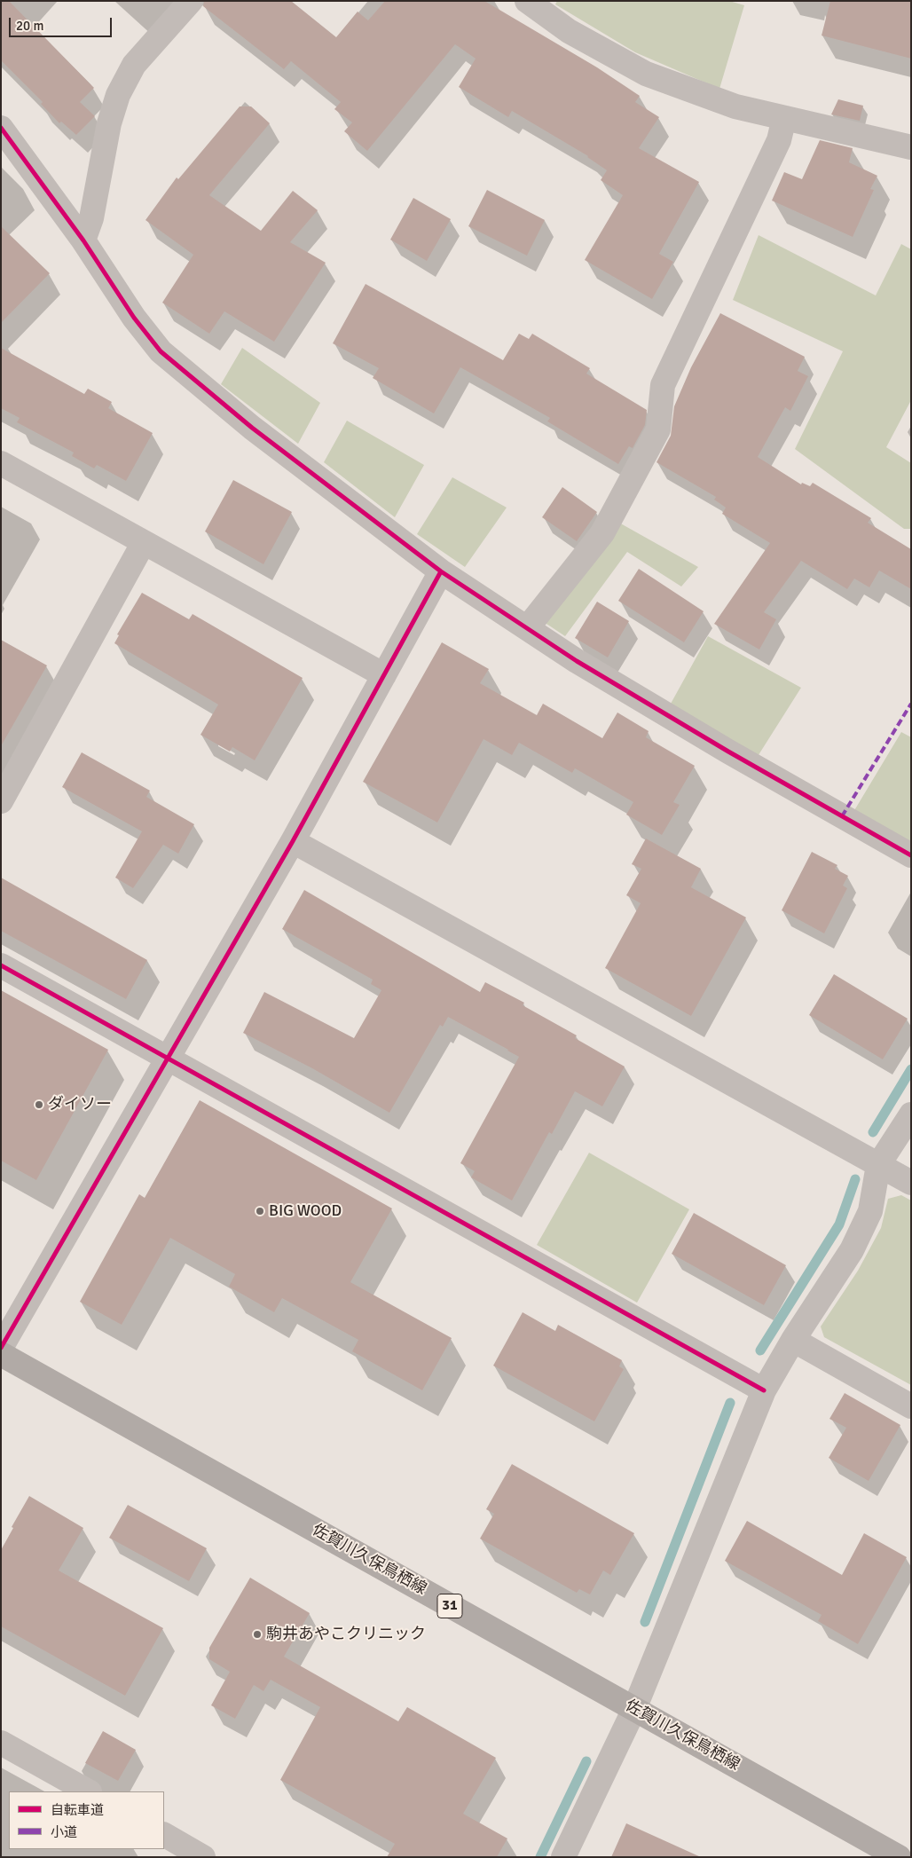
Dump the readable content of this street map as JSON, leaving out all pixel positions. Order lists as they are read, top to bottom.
{
  "streets": {
    "main road": ["佐賀川久保鳥栖線", "31"]
  },
  "places": ["ダイソー", "BIG WOOD", "駒井あやこクリニック"],
  "legend": ["自転車道", "小道"],
  "scale_bar": "20 m"
}
